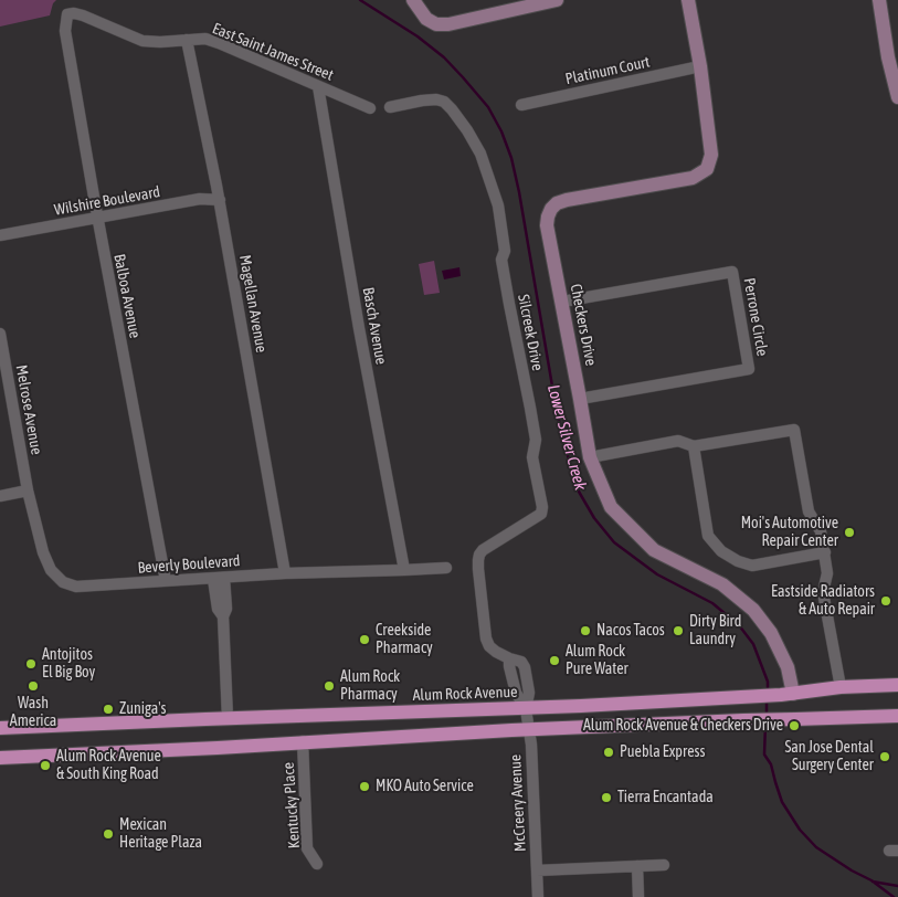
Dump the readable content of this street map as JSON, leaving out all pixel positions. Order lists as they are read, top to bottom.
{
  "streets": {
    "main road": ["Alum Rock Avenue"],
    "street": [
      "East Saint James Street",
      "Platinum Court",
      "Wilshire Boulevard",
      "Balboa Avenue",
      "Magellan Avenue",
      "Perrone Circle",
      "Checkers Drive",
      "Basch Avenue",
      "Silcreek Drive",
      "Melrose Avenue",
      "Beverly Boulevard",
      "McCreery Avenue",
      "Kentucky Place"
    ]
  },
  "crossings": [
    ["East Saint James Street", "Balboa Avenue"],
    ["East Saint James Street", "Magellan Avenue"],
    ["East Saint James Street", "Basch Avenue"],
    ["Platinum Court", "Checkers Drive"],
    ["Wilshire Boulevard", "Balboa Avenue"],
    ["Wilshire Boulevard", "Magellan Avenue"],
    ["Balboa Avenue", "Beverly Boulevard"],
    ["Magellan Avenue", "Beverly Boulevard"],
    ["Perrone Circle", "Checkers Drive"],
    ["Checkers Drive", "Alum Rock Avenue"],
    ["Basch Avenue", "Beverly Boulevard"],
    ["Silcreek Drive", "Alum Rock Avenue"],
    ["Silcreek Drive", "McCreery Avenue"],
    ["Melrose Avenue", "Beverly Boulevard"],
    ["Alum Rock Avenue", "McCreery Avenue"]
  ],
  "water": ["Lower Silver Creek"],
  "places": [
    "Moi's Automotive Repair Center",
    "Eastside Radiators & Auto Repair",
    "Nacos Tacos",
    "Dirty Bird Laundry",
    "Creekside Pharmacy",
    "Alum Rock Pure Water",
    "Antojitos El Big Boy",
    "Wash America",
    "Alum Rock Pharmacy",
    "Zuniga's",
    "Alum Rock Avenue & Checkers Drive",
    "Puebla Express",
    "San Jose Dental Surgery Center",
    "Alum Rock Avenue & South King Road",
    "MKO Auto Service",
    "Tierra Encantada",
    "Mexican Heritage Plaza"
  ]
}
